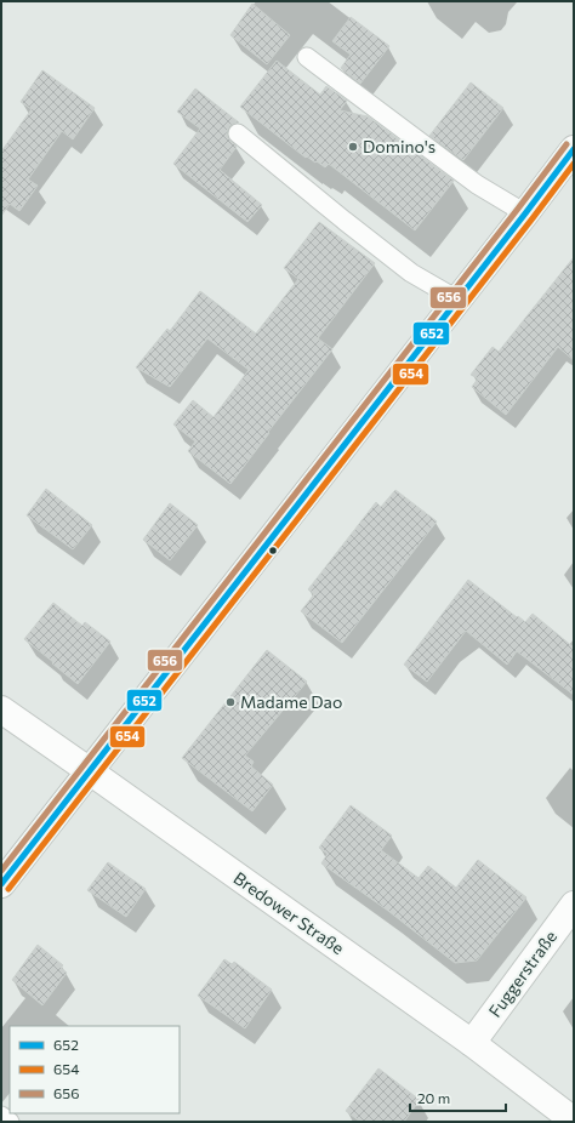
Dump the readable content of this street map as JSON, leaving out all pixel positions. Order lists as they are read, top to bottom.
{
  "streets": {
    "street": ["Bredower Straße", "Fuggerstraße"]
  },
  "crossings": [
    ["Bredower Straße", "Fuggerstraße"]
  ],
  "places": ["Domino's", "Madame Dao"],
  "lines": ["transit line 656", "transit line 652", "transit line 654"],
  "legend": ["652", "654", "656"],
  "scale_bar": "20 m"
}
